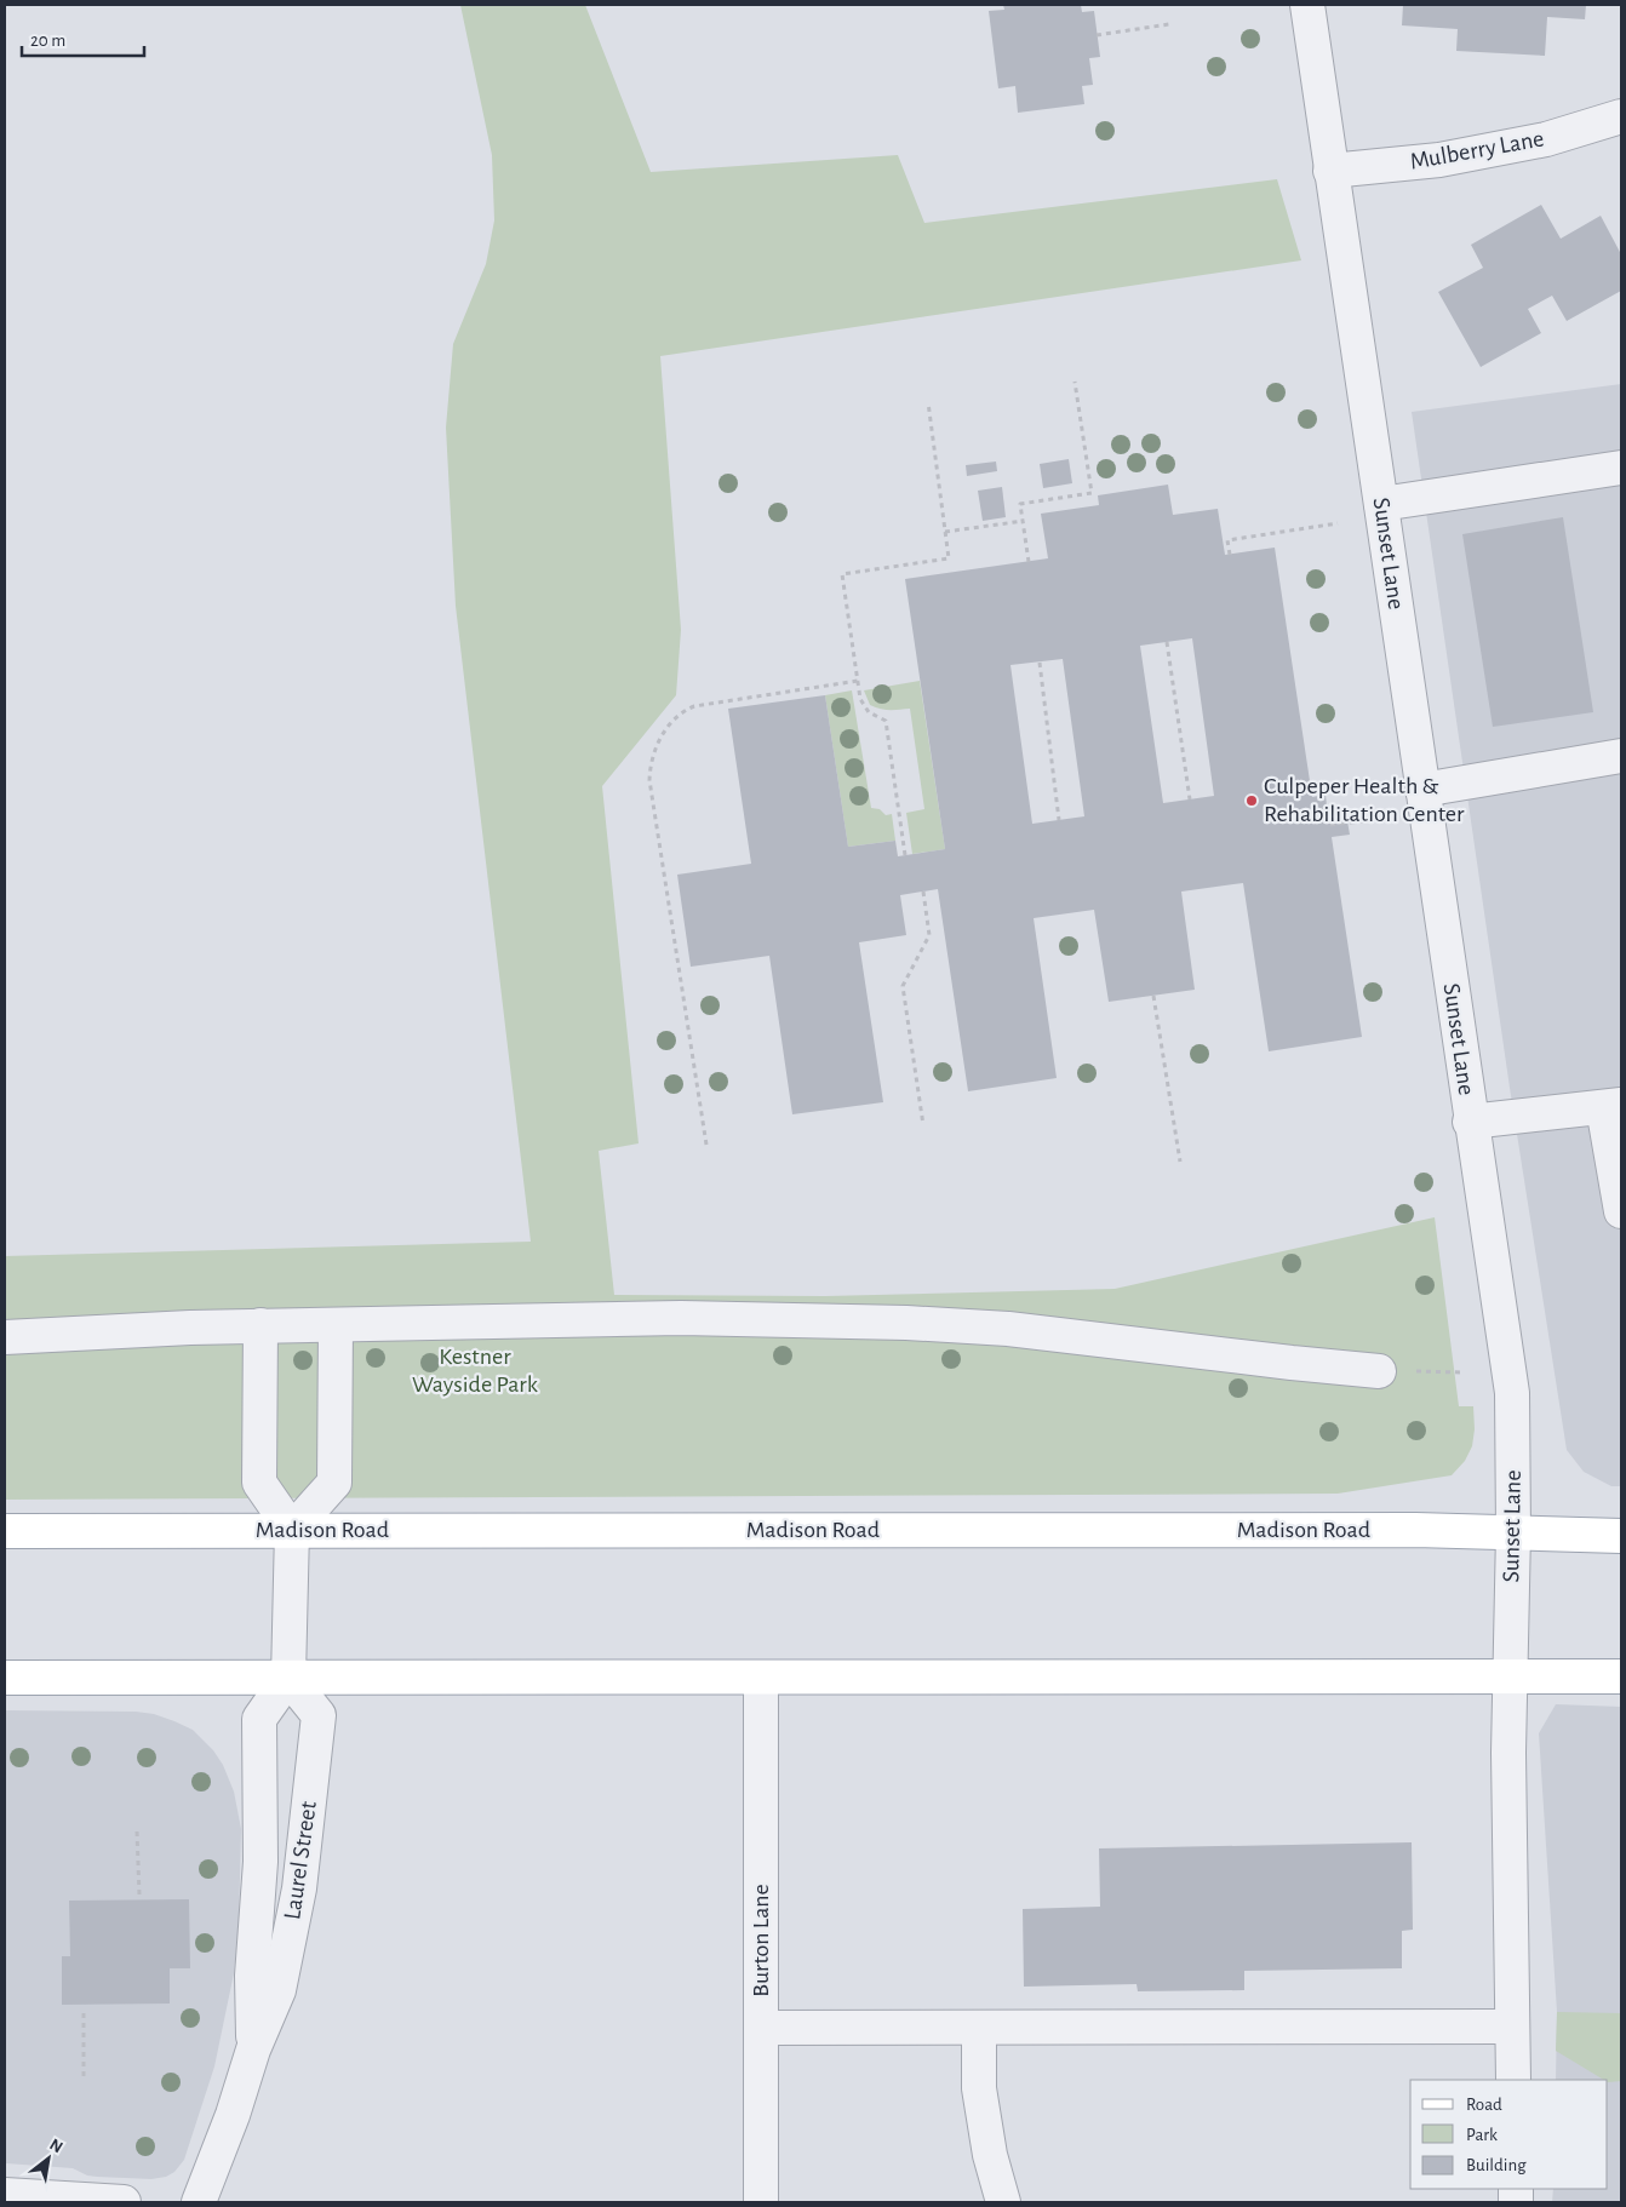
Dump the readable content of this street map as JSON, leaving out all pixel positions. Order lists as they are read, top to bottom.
{
  "streets": {
    "main road": ["Madison Road"],
    "street": [
      "Mulberry Lane",
      "Sunset Lane",
      "Laurel Street",
      "Burton Lane"
    ]
  },
  "crossings": [
    ["Mulberry Lane", "Sunset Lane"],
    ["Sunset Lane", "Madison Road"]
  ],
  "parks": ["Kestner Wayside Park"],
  "places": ["Culpeper Health & Rehabilitation Center"],
  "legend": ["Road", "Park", "Building"],
  "scale_bar": "20 m",
  "north": "top right"
}
